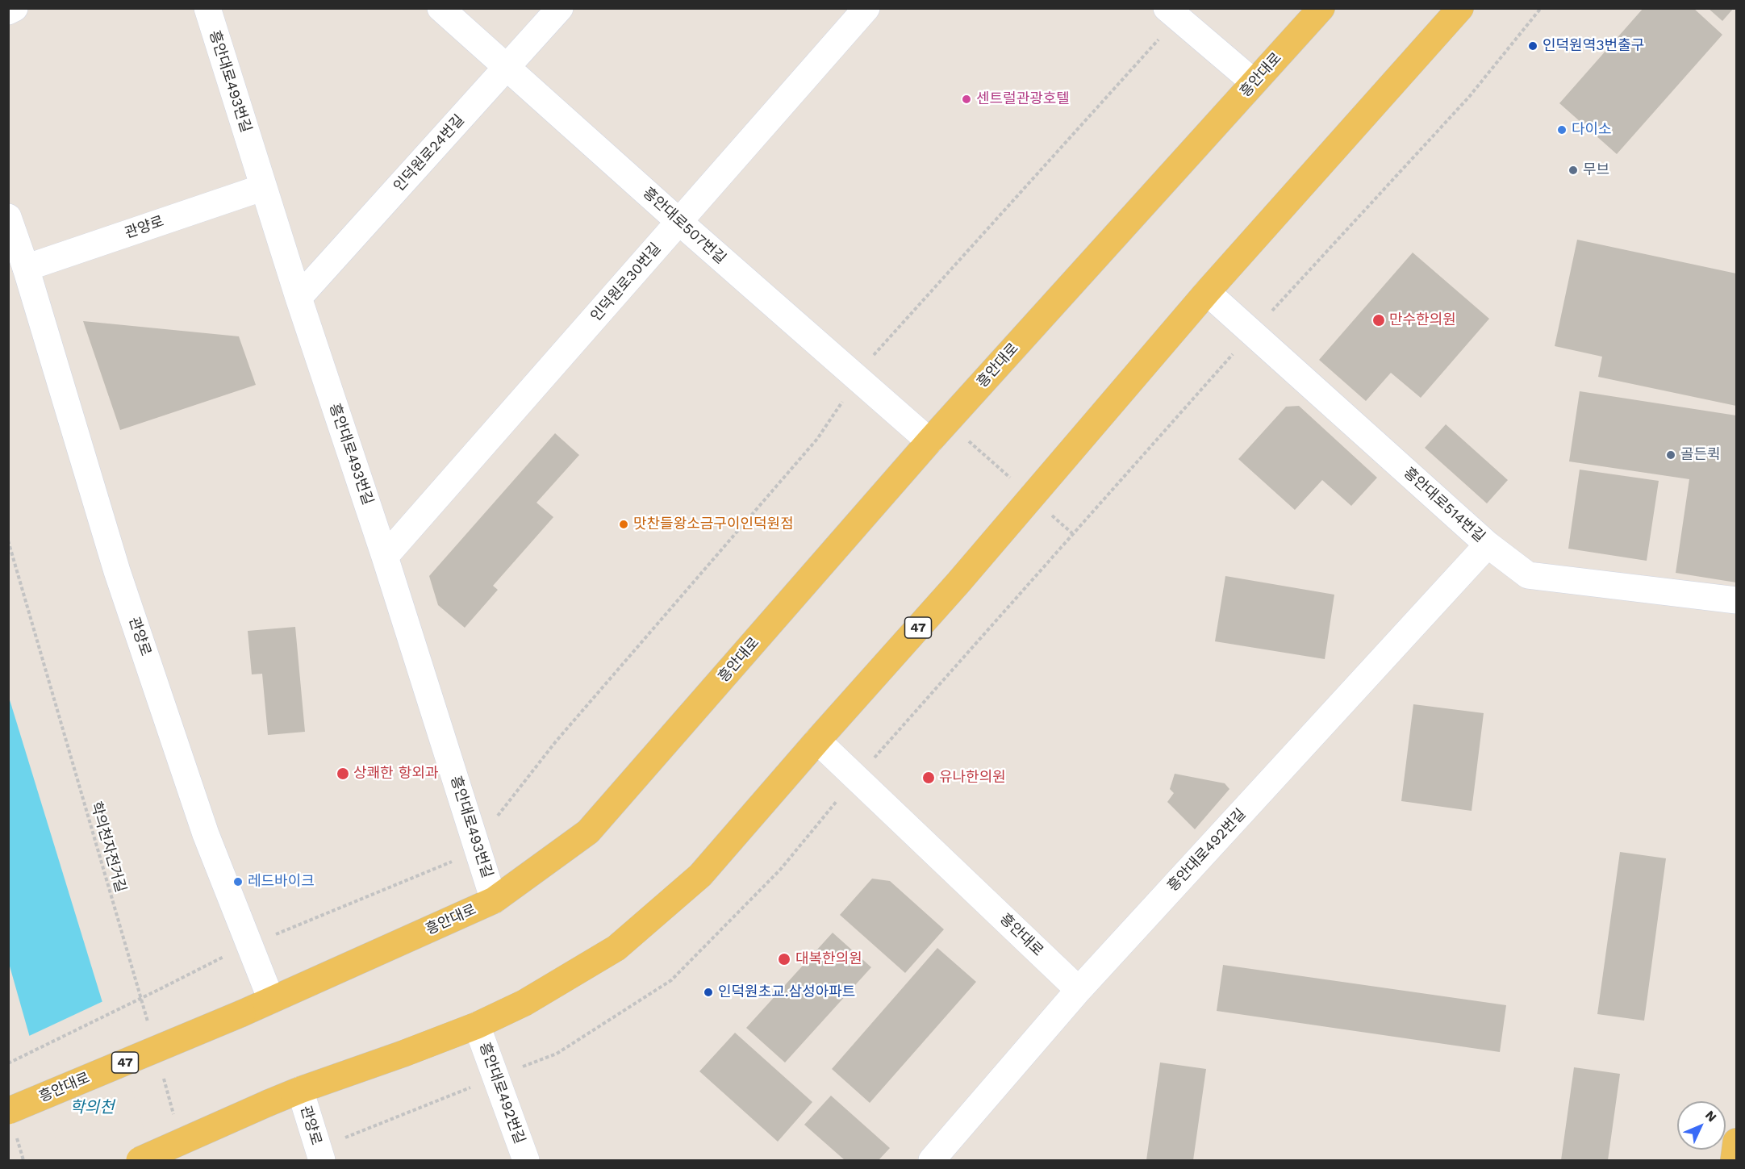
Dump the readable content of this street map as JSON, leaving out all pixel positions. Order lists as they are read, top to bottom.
{
  "streets": {
    "main road": ["흥안대로", "47"],
    "street": [
      "흥안대로493번길",
      "인덕원로24번길",
      "흥안대로507번길",
      "관양로",
      "인덕원로30번길",
      "흥안대로514번길",
      "흥안대로492번길"
    ],
    "path": ["학의천자전거길"]
  },
  "crossings": [
    ["흥안대로", "흥안대로493번길"],
    ["흥안대로", "흥안대로507번길"],
    ["흥안대로", "관양로"],
    ["흥안대로", "47"],
    ["흥안대로", "흥안대로492번길"],
    ["흥안대로493번길", "인덕원로24번길"],
    ["흥안대로493번길", "관양로"],
    ["흥안대로493번길", "인덕원로30번길"],
    ["인덕원로24번길", "흥안대로507번길"],
    ["흥안대로507번길", "인덕원로30번길"],
    ["관양로", "47"],
    ["흥안대로514번길", "47"],
    ["흥안대로514번길", "흥안대로492번길"],
    ["47", "흥안대로492번길"]
  ],
  "water": ["학의천"],
  "places": [
    "인덕원역3번출구",
    "센트럴관광호텔",
    "다이소",
    "무브",
    "만수한의원",
    "골든퀵",
    "맛찬들왕소금구이인덕원점",
    "상쾌한 항외과",
    "유나한의원",
    "레드바이크",
    "대복한의원",
    "인덕원초교.삼성아파트"
  ],
  "north": "top right"
}
